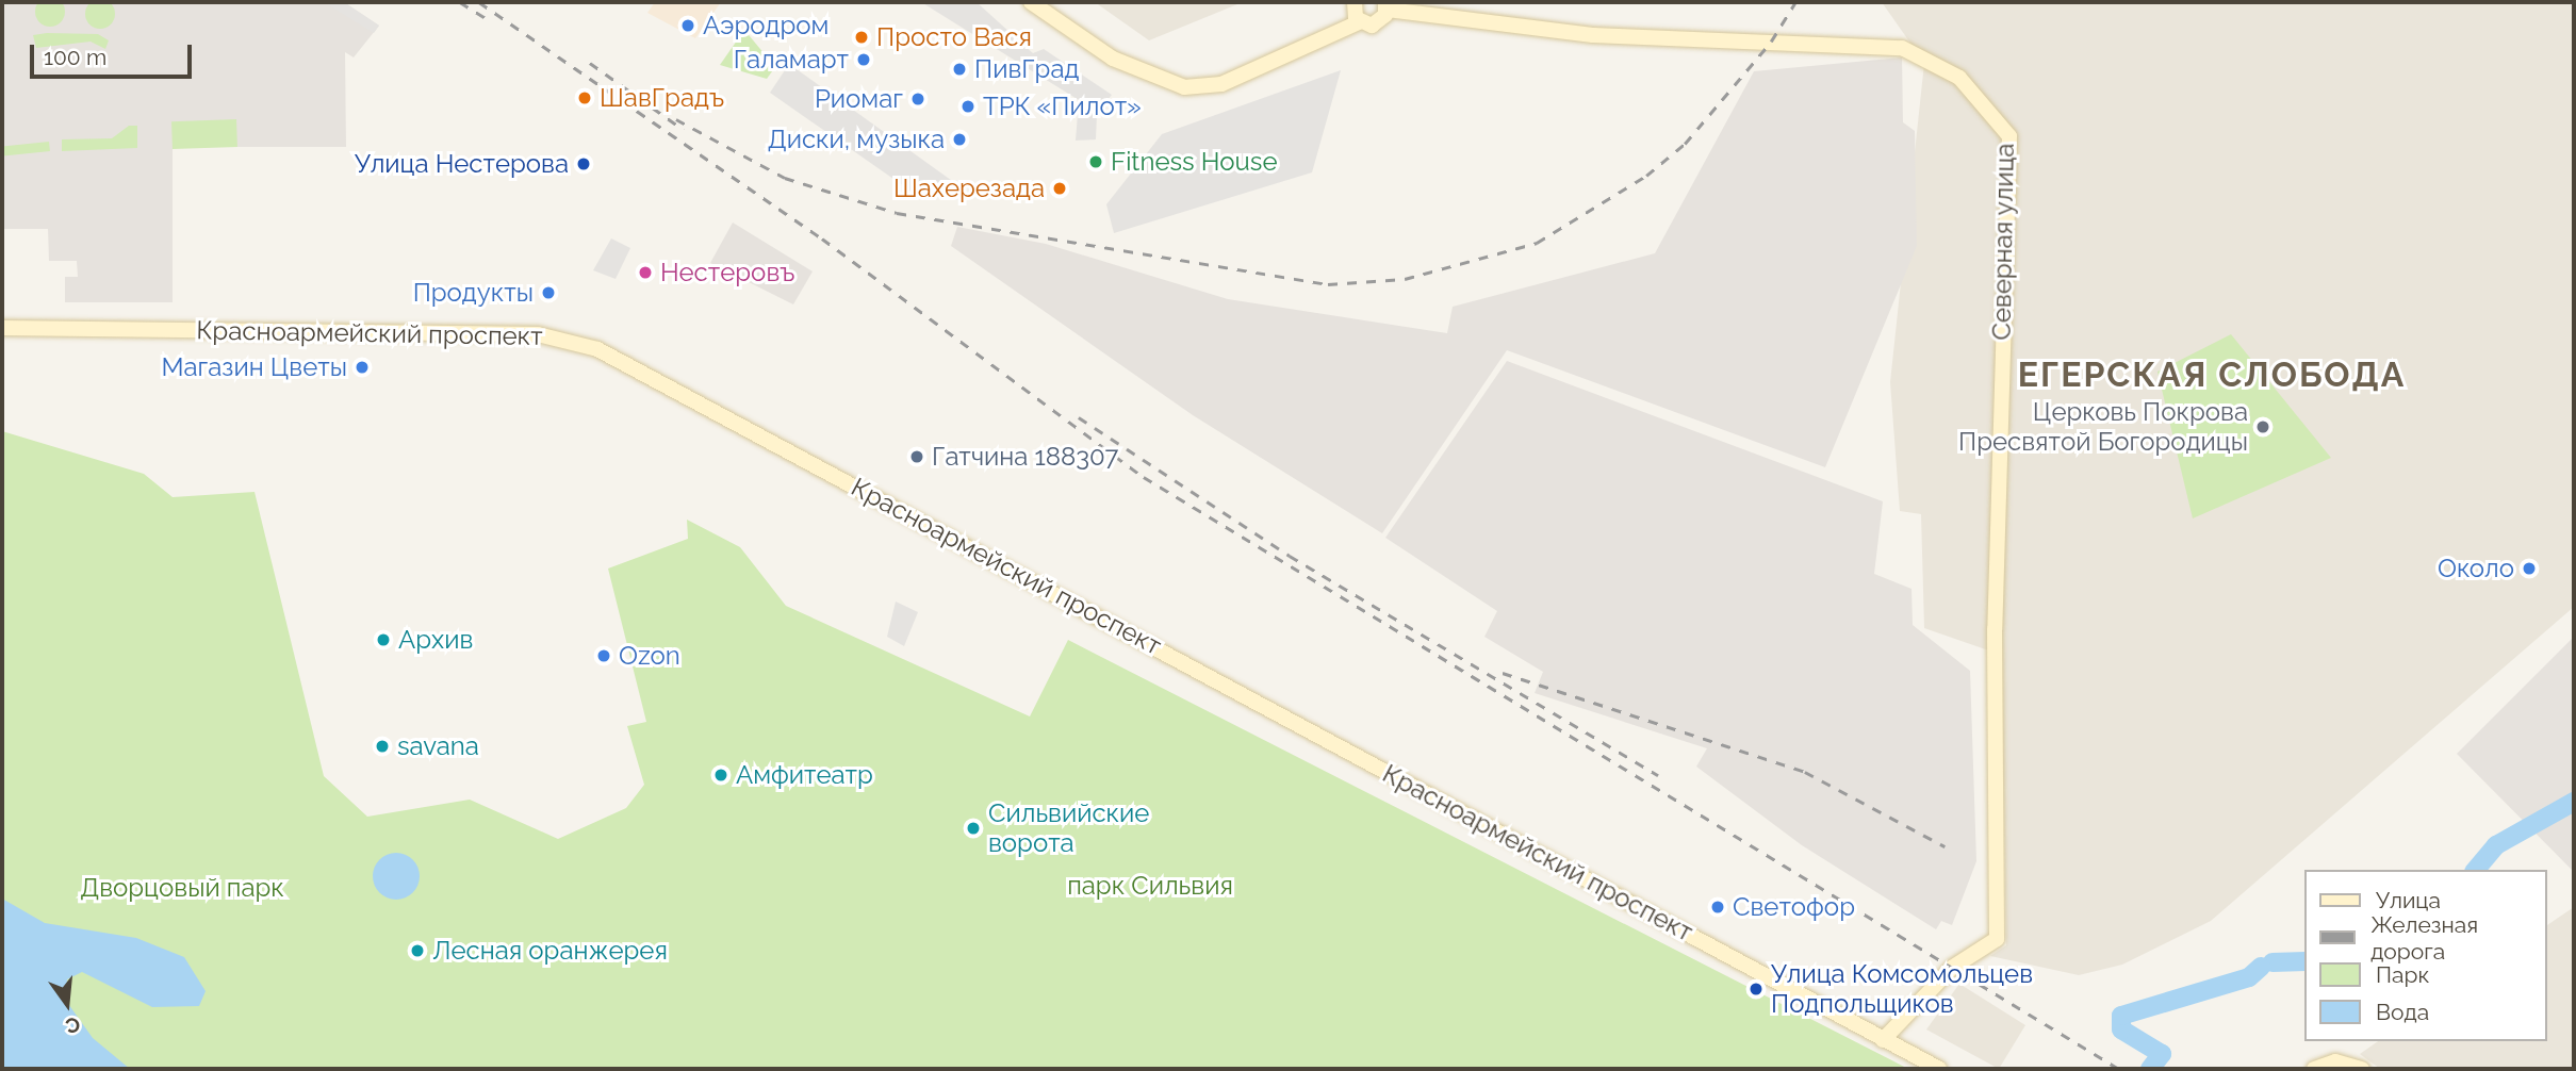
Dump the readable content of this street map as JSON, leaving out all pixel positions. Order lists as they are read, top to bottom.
{
  "streets": {
    "main road": ["Северная улица", "Красноармейский проспект"]
  },
  "crossings": [
    ["Северная улица", "Красноармейский проспект"]
  ],
  "districts": ["ЕГЕРСКАЯ СЛОБОДА"],
  "parks": ["парк Сильвия", "Дворцовый парк"],
  "places": [
    "Аэродром",
    "Просто Вася",
    "Галамарт",
    "ПивГрад",
    "ШавГрадъ",
    "Риомаг",
    "ТРК «Пилот»",
    "Диски, музыка",
    "Fitness House",
    "Улица Нестерова",
    "Шахерезада",
    "Нестеровъ",
    "Продукты",
    "Магазин Цветы",
    "Церковь Покрова Пресвятой Богородицы",
    "Гатчина 188307",
    "Около",
    "Архив",
    "Ozon",
    "savana",
    "Амфитеатр",
    "Сильвийские ворота",
    "Светофор",
    "Лесная оранжерея",
    "Улица Комсомольцев Подпольщиков"
  ],
  "legend": [
    "Улица",
    "Железная дорога",
    "Парк",
    "Вода"
  ],
  "scale_bar": "100 m",
  "north": "bottom"
}
